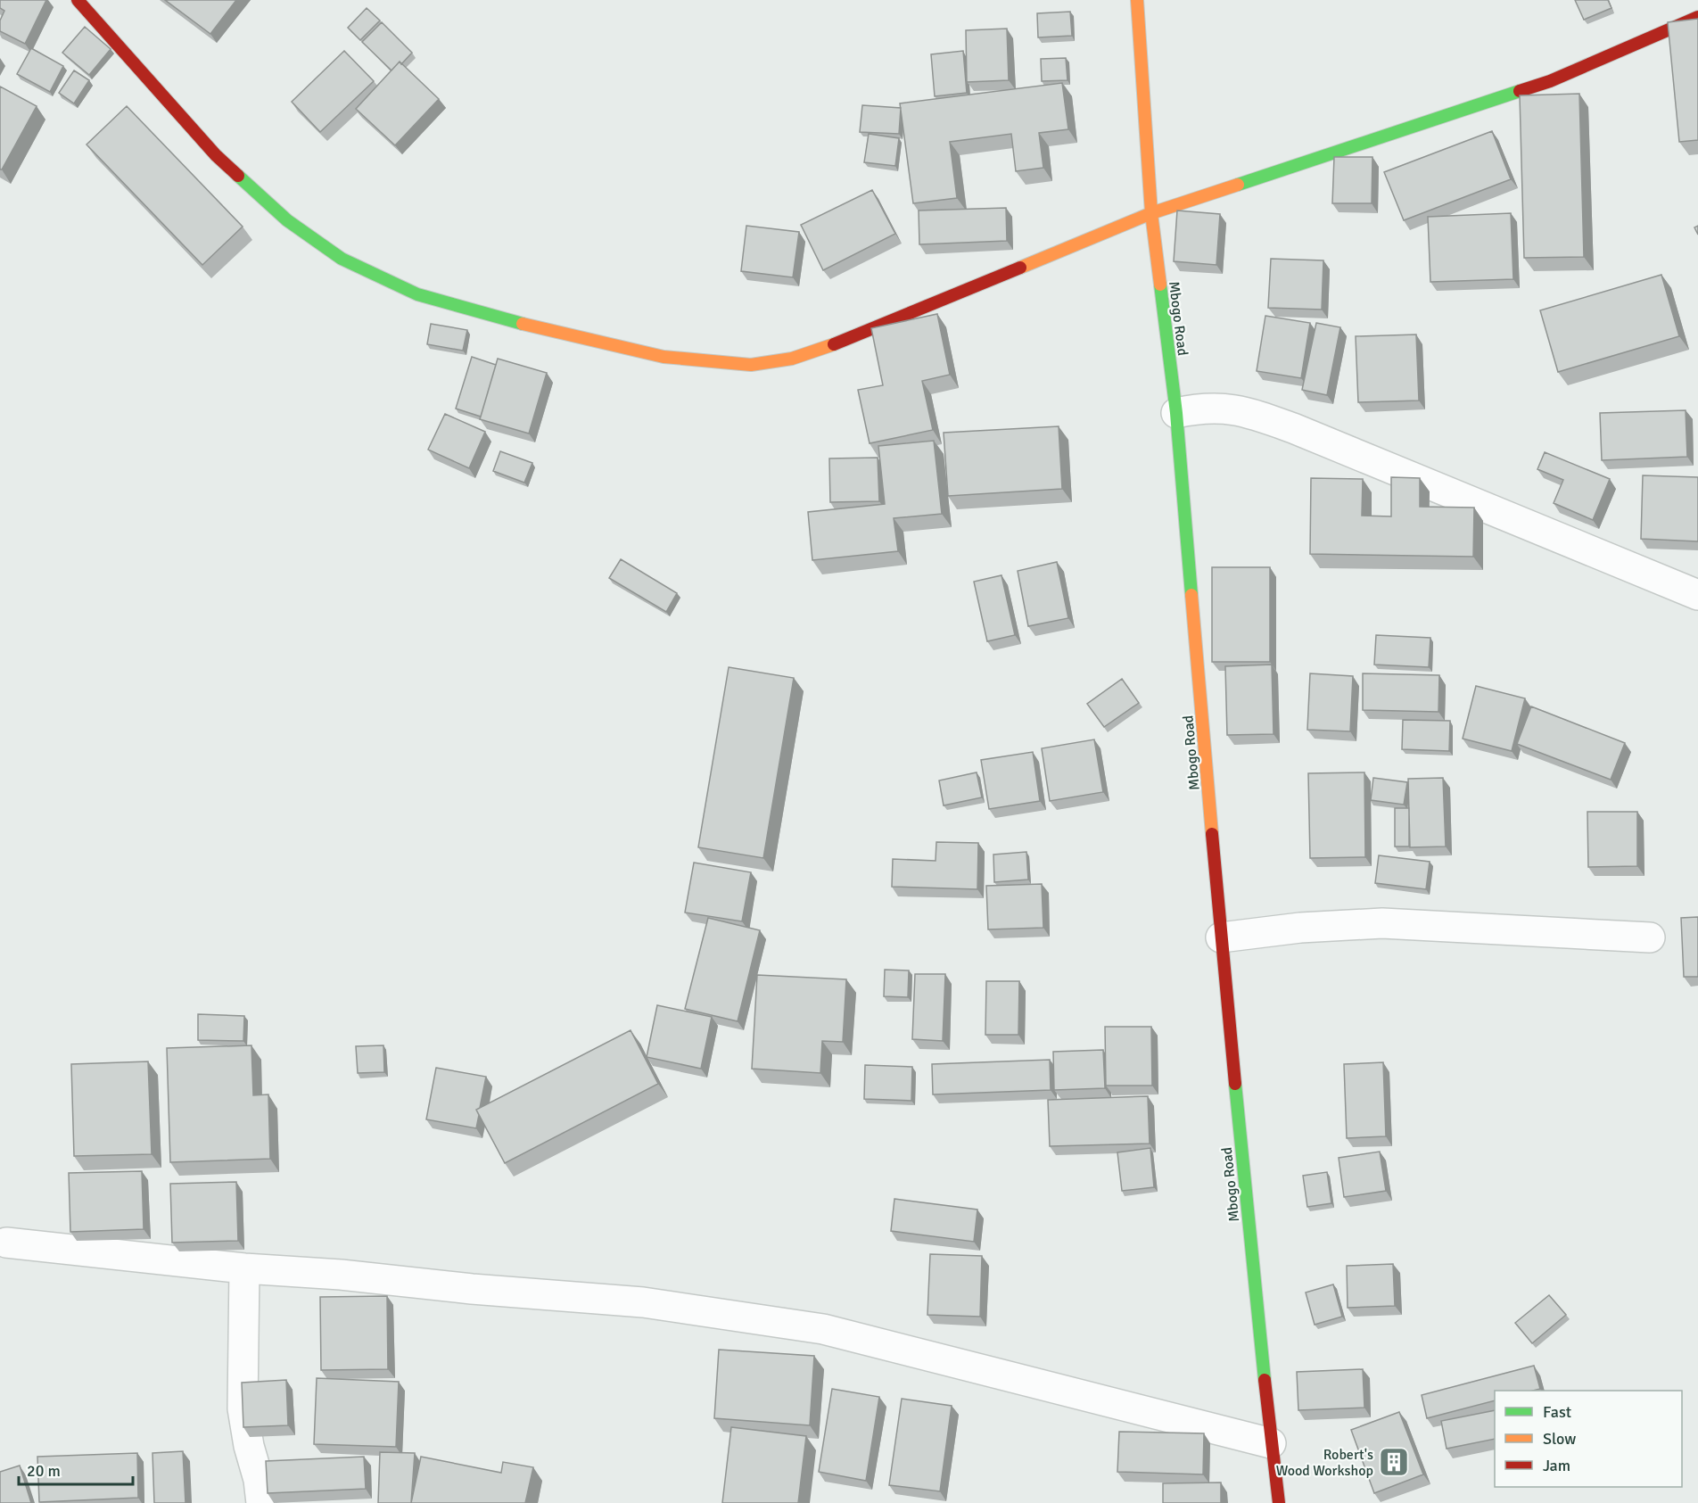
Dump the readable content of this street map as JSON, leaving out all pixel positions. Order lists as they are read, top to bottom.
{
  "streets": {
    "street": ["Mbogo Road"]
  },
  "places": {
    "building": ["Robert's Wood Workshop"]
  },
  "legend": ["Fast", "Slow", "Jam"],
  "scale_bar": "20 m"
}
